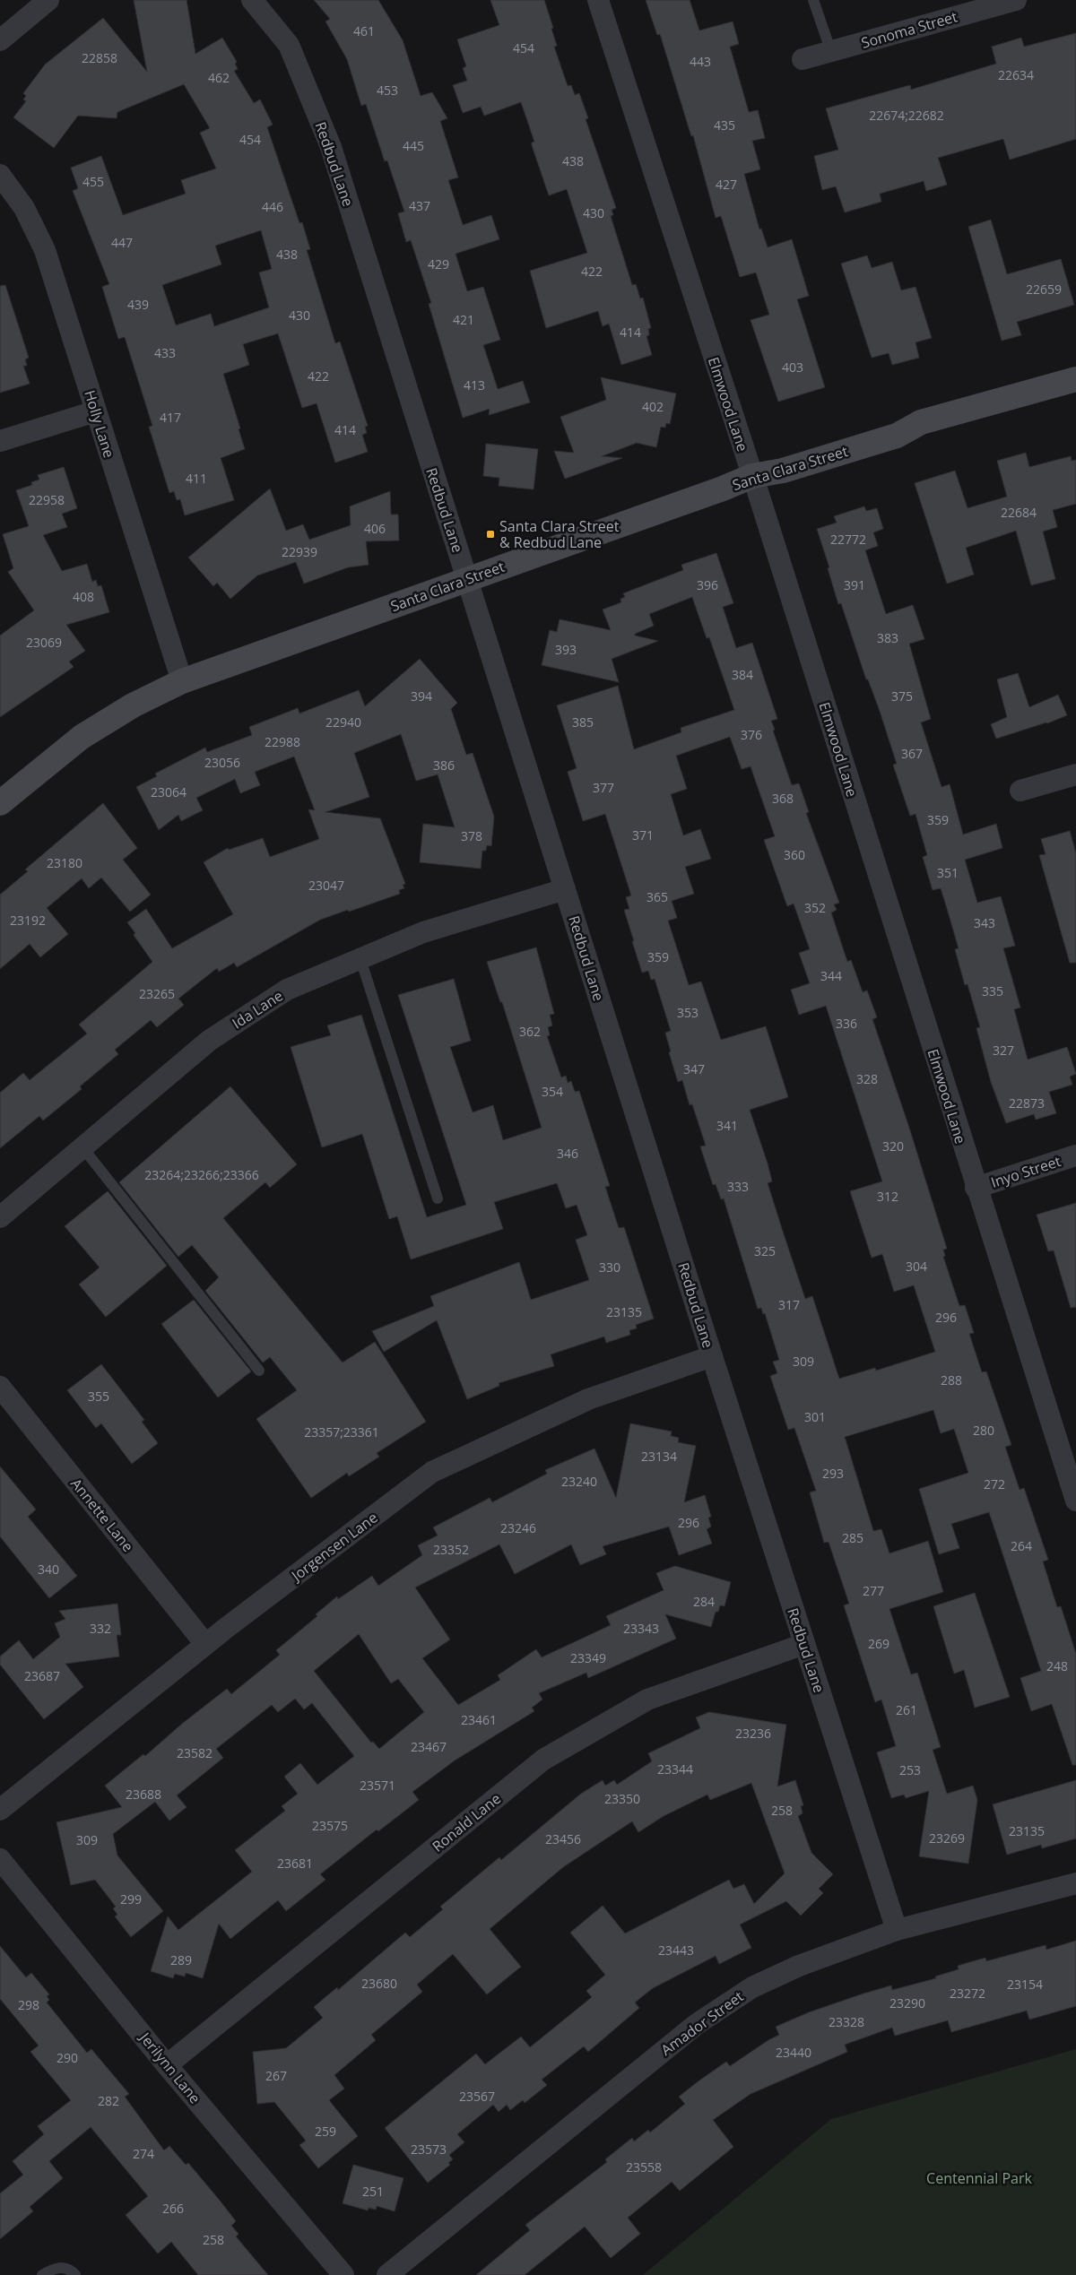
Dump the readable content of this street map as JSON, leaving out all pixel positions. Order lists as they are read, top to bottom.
{
  "streets": {
    "main road": ["Santa Clara Street"],
    "street": [
      "Sonoma Street",
      "Redbud Lane",
      "Elmwood Lane",
      "Holly Lane",
      "Ida Lane",
      "Inyo Street",
      "Annette Lane",
      "Jorgensen Lane",
      "Ronald Lane",
      "Amador Street",
      "Jerilynn Lane"
    ]
  },
  "crossings": [
    ["Redbud Lane", "Santa Clara Street"],
    ["Redbud Lane", "Ida Lane"],
    ["Redbud Lane", "Jorgensen Lane"],
    ["Redbud Lane", "Ronald Lane"],
    ["Redbud Lane", "Amador Street"],
    ["Elmwood Lane", "Santa Clara Street"],
    ["Elmwood Lane", "Inyo Street"],
    ["Holly Lane", "Santa Clara Street"],
    ["Annette Lane", "Jorgensen Lane"],
    ["Ronald Lane", "Jerilynn Lane"]
  ],
  "parks": ["Centennial Park"],
  "places": {
    "transit": ["Santa Clara Street & Redbud Lane"]
  },
  "house_numbers": [
    "461",
    "454",
    "22858",
    "443",
    "22634",
    "462",
    "453",
    "22674;22682",
    "435",
    "454",
    "445",
    "438",
    "455",
    "427",
    "437",
    "446",
    "430",
    "447",
    "438",
    "429",
    "422",
    "22659",
    "439",
    "430",
    "421",
    "414",
    "433",
    "403",
    "422",
    "413",
    "402",
    "417",
    "414",
    "411",
    "22958",
    "22684",
    "406",
    "22772",
    "22939",
    "396",
    "391",
    "408",
    "383",
    "23069",
    "393",
    "384",
    "394",
    "375",
    "22940",
    "385",
    "376",
    "22988",
    "367",
    "23056",
    "386",
    "377",
    "23064",
    "368",
    "359",
    "371",
    "378",
    "360",
    "23180",
    "351",
    "23047",
    "365",
    "352",
    "23192",
    "343",
    "359",
    "344",
    "335",
    "23265",
    "353",
    "336",
    "362",
    "327",
    "347",
    "328",
    "354",
    "22873",
    "341",
    "320",
    "346",
    "23264;23266;23366",
    "333",
    "312",
    "325",
    "304",
    "330",
    "317",
    "23135",
    "296",
    "309",
    "288",
    "355",
    "301",
    "280",
    "23357;23361",
    "23134",
    "293",
    "23240",
    "272",
    "296",
    "23246",
    "285",
    "264",
    "23352",
    "340",
    "277",
    "284",
    "332",
    "23343",
    "269",
    "23349",
    "248",
    "23687",
    "261",
    "23461",
    "23236",
    "23467",
    "23582",
    "23344",
    "253",
    "23571",
    "23688",
    "23350",
    "258",
    "23575",
    "23135",
    "23269",
    "23456",
    "309",
    "23681",
    "299",
    "23443",
    "289",
    "23680",
    "23154",
    "23272",
    "23290",
    "298",
    "23328",
    "23440",
    "290",
    "267",
    "23567",
    "282",
    "259",
    "23573",
    "274",
    "23558",
    "251",
    "266",
    "258"
  ]
}
